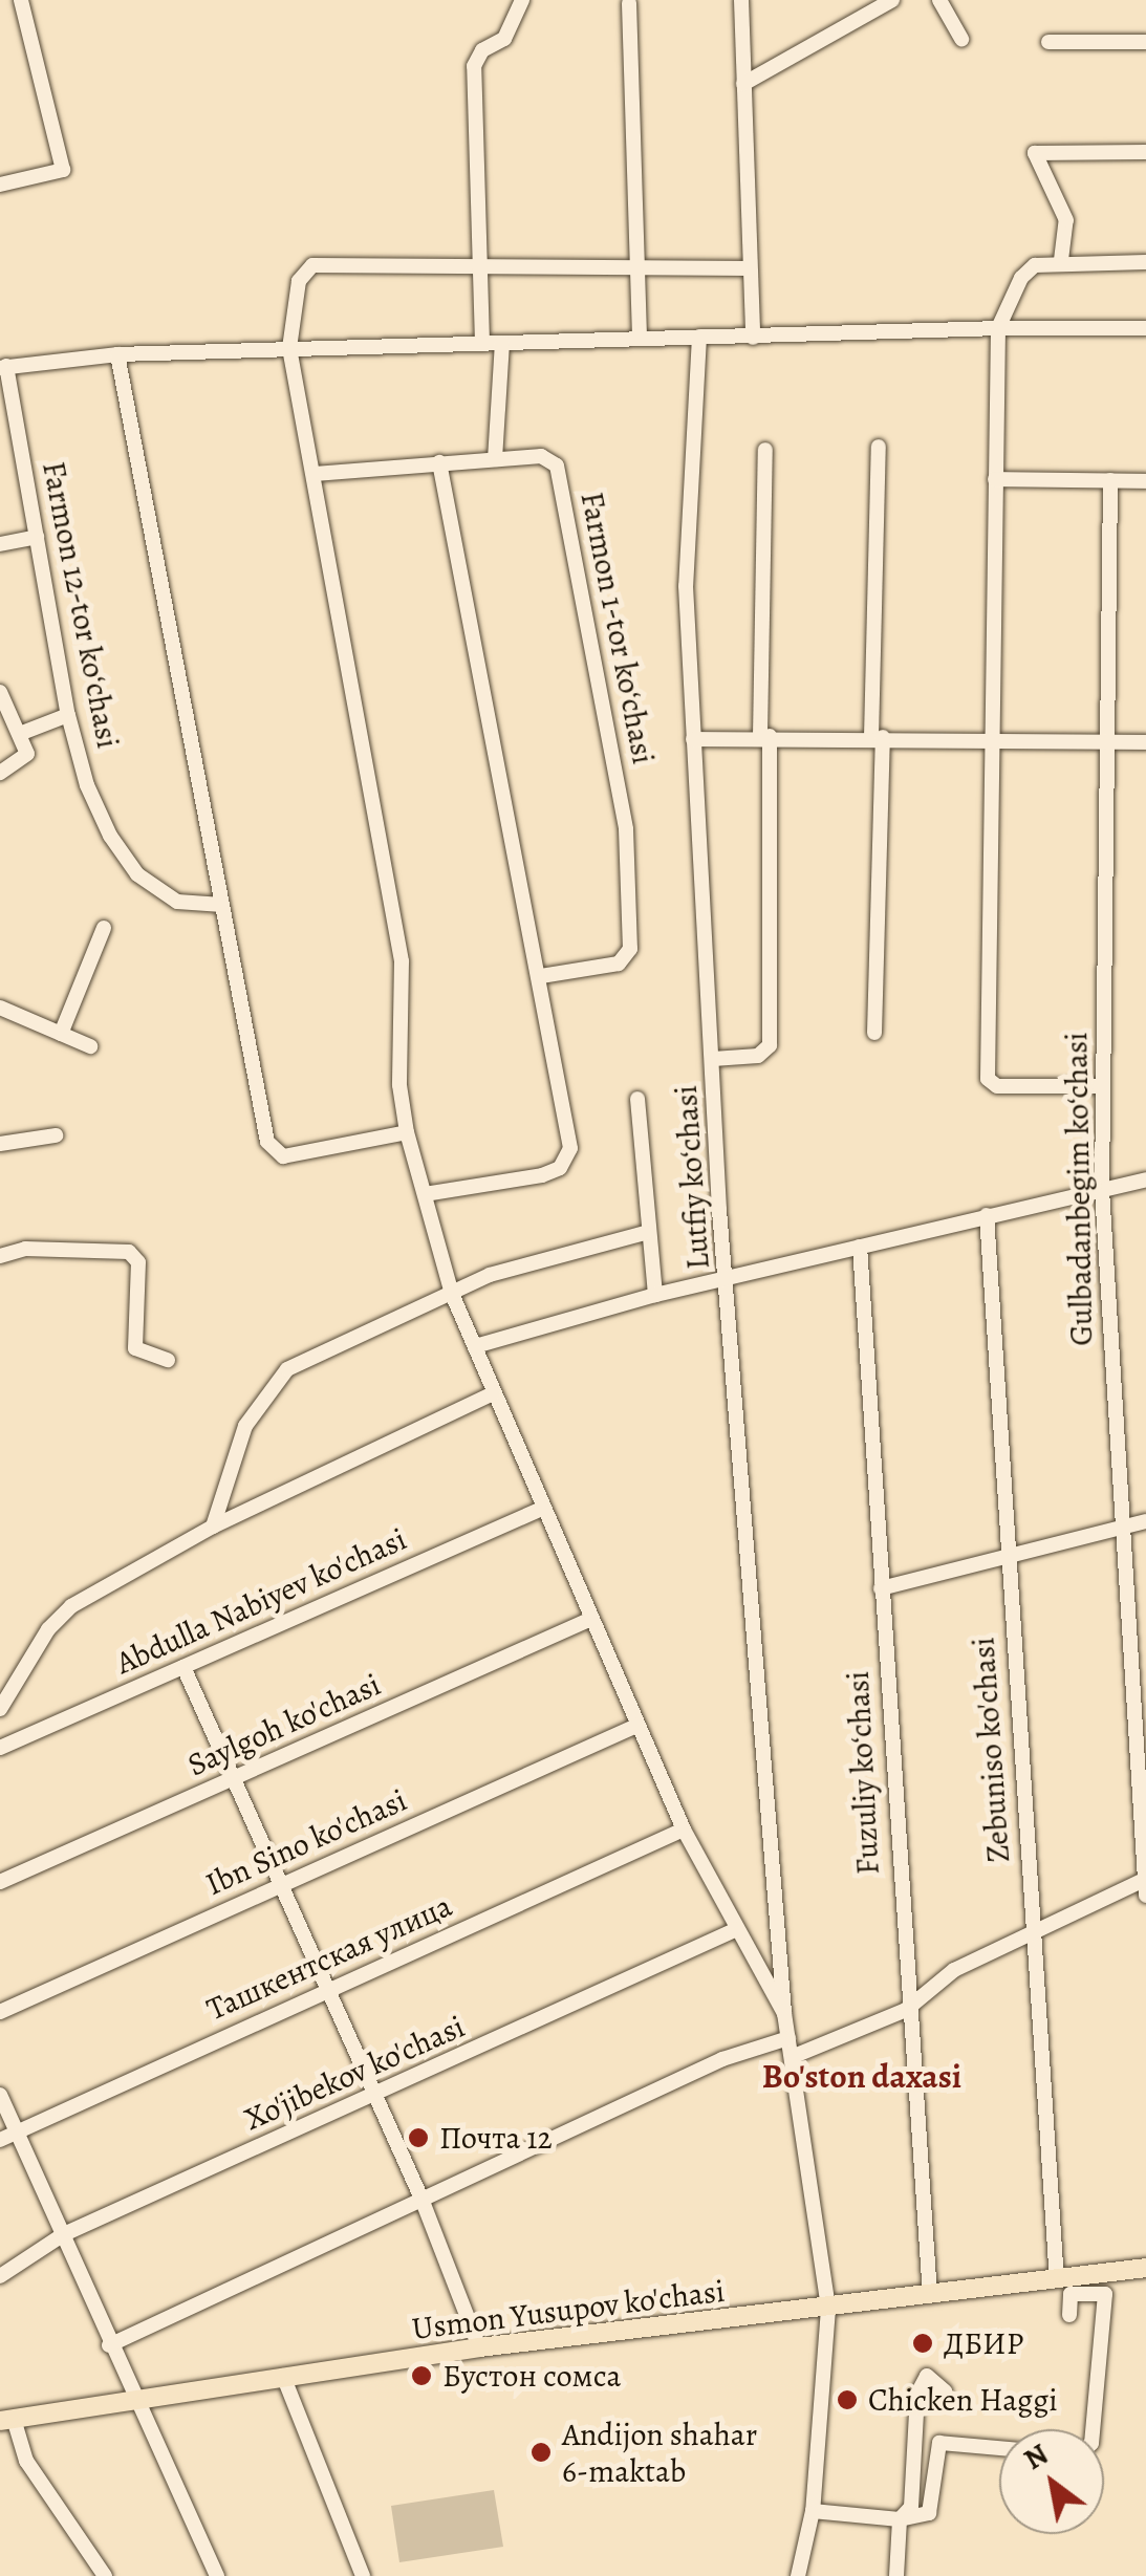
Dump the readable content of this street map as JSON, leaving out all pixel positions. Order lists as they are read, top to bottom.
{
  "streets": {
    "main road": ["Usmon Yusupov ko'chasi"],
    "street": [
      "Farmon 12-tor koʻchasi",
      "Farmon 1-tor koʻchasi",
      "Lutfiy koʻchasi",
      "Gulbadanbegim koʻchasi",
      "Abdulla Nabiyev ko'chasi",
      "Saylgoh ko'chasi",
      "Zebuniso ko'chasi",
      "Fuzuliy koʻchasi",
      "Ibn Sino ko'chasi",
      "Ташкентская улица",
      "Xo'jibekov ko'chasi"
    ]
  },
  "crossings": [
    ["Zebuniso ko'chasi", "Usmon Yusupov ko'chasi"],
    ["Fuzuliy koʻchasi", "Usmon Yusupov ko'chasi"]
  ],
  "districts": ["Bo'ston daxasi"],
  "places": [
    "Почта 12",
    "ДБИР",
    "Бустон сомса",
    "Chicken Haggi",
    "Andijon shahar 6-maktab"
  ],
  "north": "top left"
}
